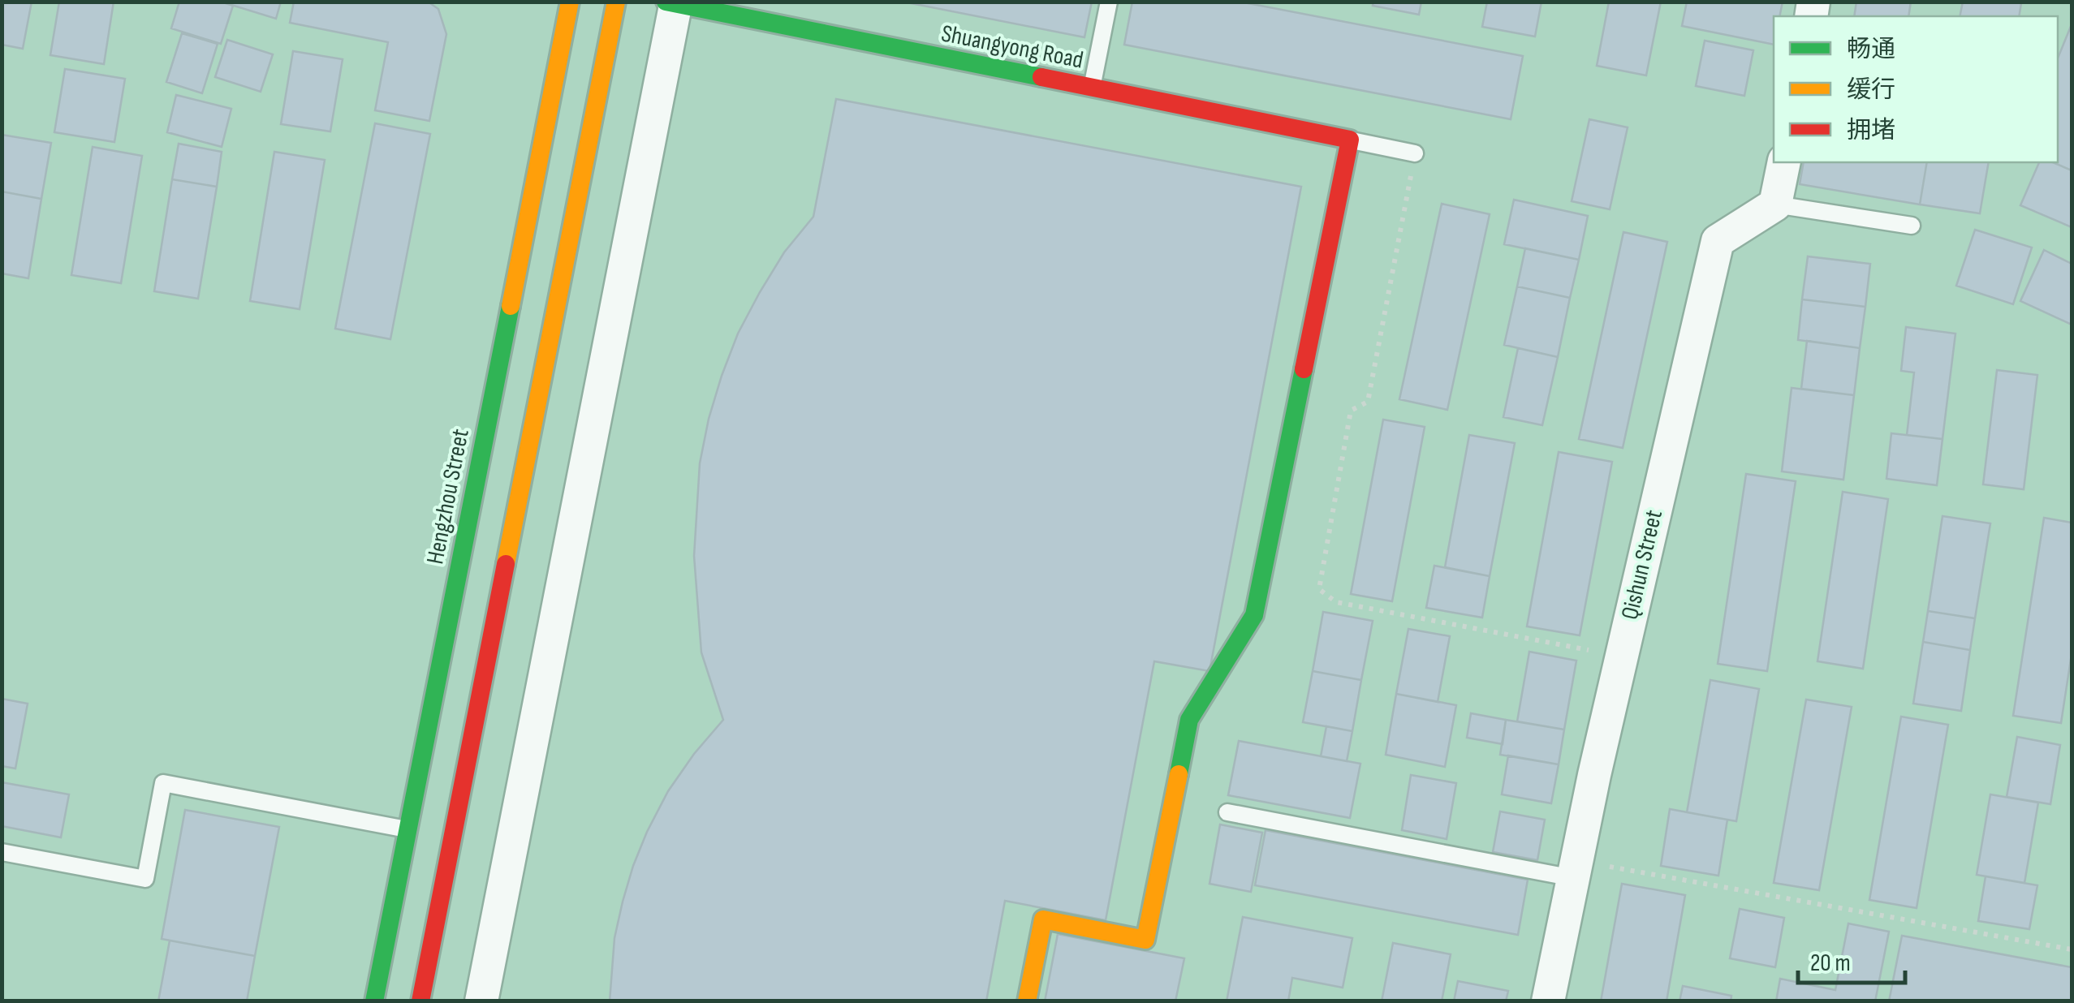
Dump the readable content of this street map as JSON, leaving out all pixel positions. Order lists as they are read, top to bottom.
{
  "streets": {
    "main road": ["Shuangyong Road", "Hengzhou Street"],
    "street": ["Qishun Street"]
  },
  "legend": ["畅通", "缓行", "拥堵"],
  "scale_bar": "20 m"
}
